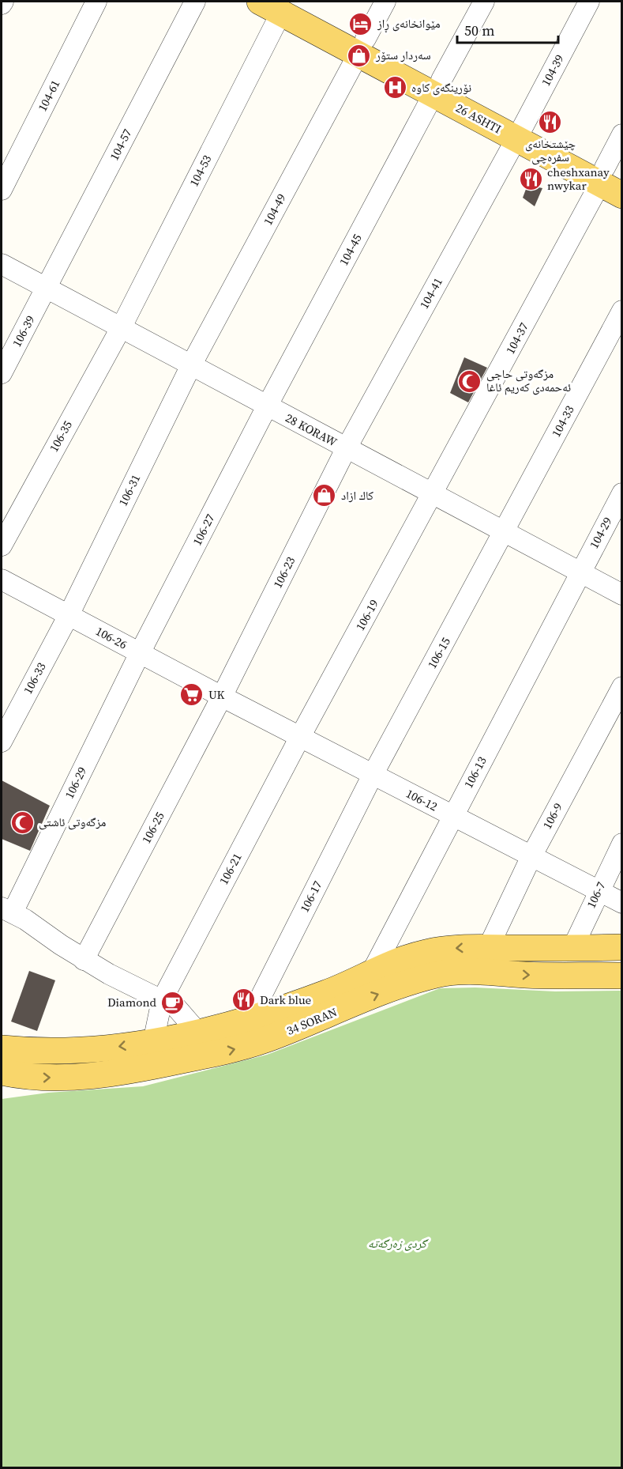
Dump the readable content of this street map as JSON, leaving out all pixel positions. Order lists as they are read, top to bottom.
{
  "streets": {
    "main road": ["26 ASHTI", "34 SORAN"],
    "street": [
      "104-39",
      "104-61",
      "104-57",
      "104-53",
      "104-49",
      "104-45",
      "104-41",
      "106-39",
      "104-37",
      "104-33",
      "28 KORAW",
      "106-35",
      "106-31",
      "106-27",
      "104-29",
      "106-23",
      "106-19",
      "106-26",
      "106-15",
      "106-33",
      "106-13",
      "106-29",
      "106-12",
      "106-9",
      "106-25",
      "106-21",
      "106-7",
      "106-17"
    ]
  },
  "crossings": [
    ["104-39", "26 ASHTI"],
    ["104-39", "104-41"],
    ["26 ASHTI", "104-53"],
    ["26 ASHTI", "104-49"],
    ["26 ASHTI", "104-45"],
    ["26 ASHTI", "104-41"],
    ["26 ASHTI", "104-37"],
    ["104-57", "106-39"],
    ["104-57", "28 KORAW"],
    ["104-53", "28 KORAW"],
    ["104-53", "106-35"],
    ["104-49", "28 KORAW"],
    ["104-49", "106-31"],
    ["104-45", "28 KORAW"],
    ["104-45", "106-27"],
    ["104-41", "28 KORAW"],
    ["104-41", "106-23"],
    ["106-39", "28 KORAW"],
    ["104-37", "28 KORAW"],
    ["104-37", "106-19"],
    ["104-33", "28 KORAW"],
    ["104-33", "106-15"],
    ["28 KORAW", "106-35"],
    ["28 KORAW", "106-31"],
    ["28 KORAW", "106-27"],
    ["28 KORAW", "104-29"],
    ["28 KORAW", "106-23"],
    ["28 KORAW", "106-19"],
    ["28 KORAW", "106-15"],
    ["28 KORAW", "106-13"],
    ["106-31", "106-26"],
    ["106-31", "106-33"],
    ["106-27", "106-26"],
    ["106-27", "106-29"],
    ["104-29", "106-13"],
    ["106-23", "106-26"],
    ["106-23", "106-12"],
    ["106-23", "106-25"],
    ["106-19", "106-12"],
    ["106-19", "106-21"],
    ["106-26", "106-33"],
    ["106-26", "106-29"],
    ["106-26", "106-12"],
    ["106-26", "106-25"],
    ["106-15", "106-12"],
    ["106-15", "106-17"],
    ["106-13", "106-12"],
    ["106-13", "34 SORAN"],
    ["106-12", "106-9"],
    ["106-12", "106-25"],
    ["106-12", "106-21"],
    ["106-12", "106-7"],
    ["106-12", "106-17"],
    ["106-9", "34 SORAN"],
    ["106-21", "34 SORAN"],
    ["106-7", "34 SORAN"],
    ["106-17", "34 SORAN"]
  ],
  "parks": ["گردی زەرگەتە"],
  "places": {
    "hotel": ["مێوانخانەی ڕاز"],
    "shop": ["سەردار ستۆر", "كاك ازاد"],
    "hospital": ["نۆرینگەی کاوە"],
    "restaurant": ["چێشتخانەی سفرەچی", "cheshxanay nwykar", "Dark blue"],
    "mosque": ["مزگەوتی حاجی ئەحمەدی کەریم ئاغا", "مزگەوتی ئاشتی"],
    "supermarket": ["UK"],
    "cafe": ["Diamond"]
  },
  "scale_bar": "50 m"
}
